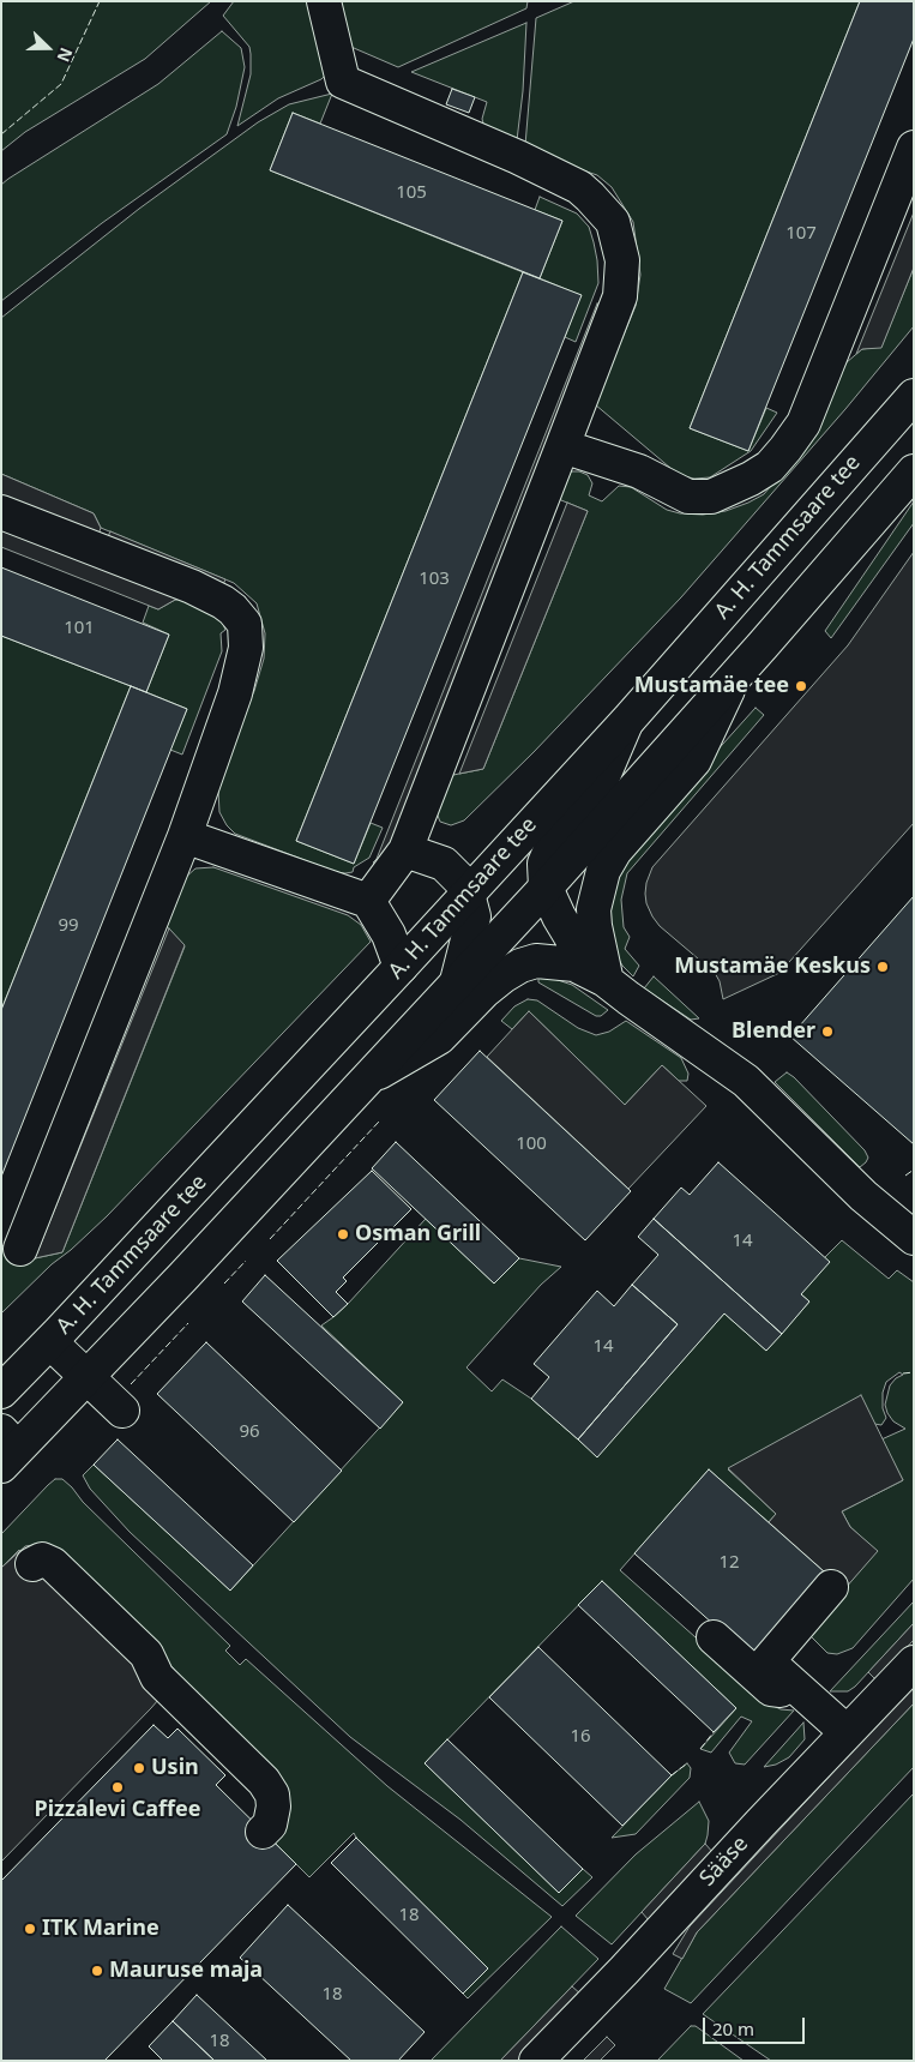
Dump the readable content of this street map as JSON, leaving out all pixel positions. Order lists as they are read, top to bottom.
{
  "streets": {
    "street": ["A. H. Tammsaare tee", "Sääse"]
  },
  "places": [
    "Mustamäe tee",
    "Mustamäe Keskus",
    "Blender",
    "Osman Grill",
    "Usin",
    "Pizzalevi Caffee",
    "ITK Marine",
    "Mauruse maja"
  ],
  "house_numbers": [
    "105",
    "107",
    "103",
    "101",
    "99",
    "100",
    "14",
    "14",
    "96",
    "12",
    "16",
    "18",
    "18",
    "18"
  ],
  "scale_bar": "20 m",
  "north": "right"
}
